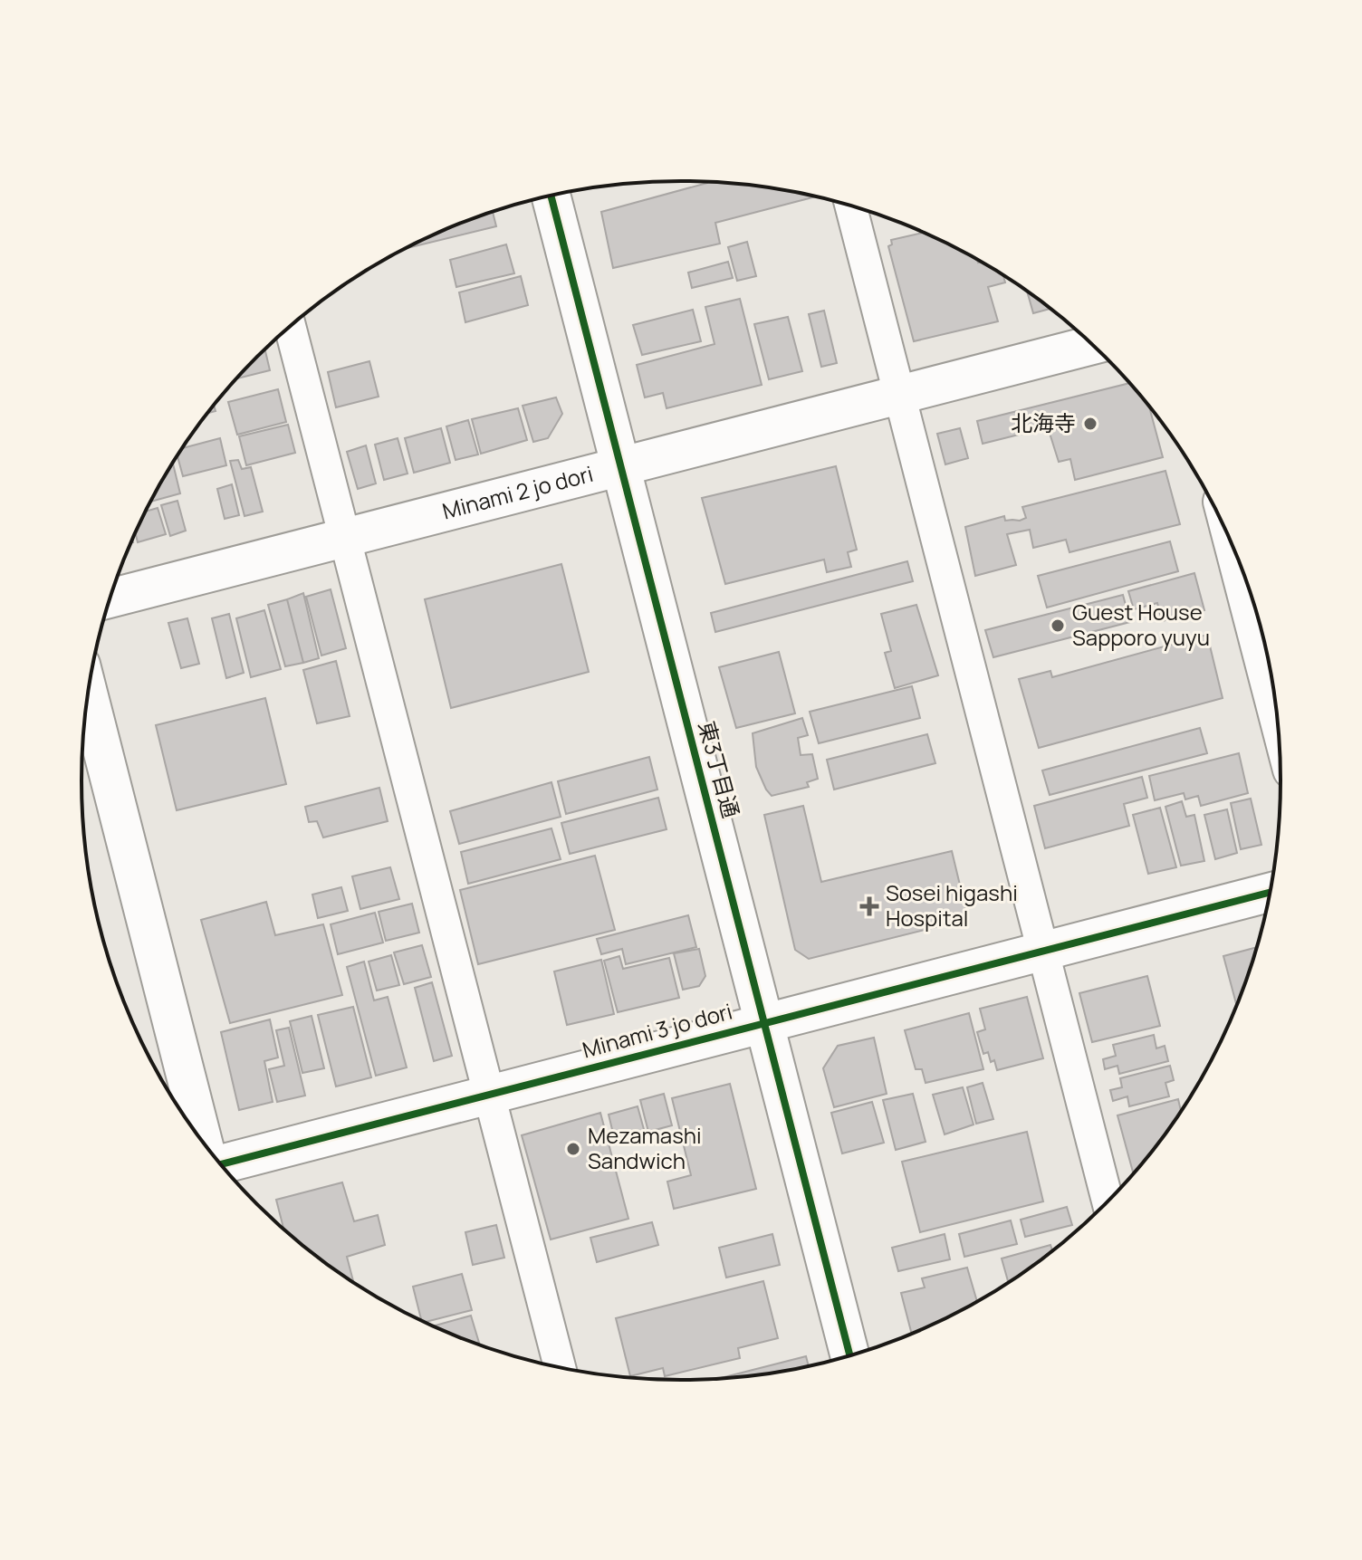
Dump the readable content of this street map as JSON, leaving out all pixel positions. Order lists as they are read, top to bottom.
{
  "streets": {
    "street": ["Minami 2 jo dori", "東3丁目通", "Minami 3 jo dori"]
  },
  "crossings": [
    ["Minami 2 jo dori", "東3丁目通"],
    ["東3丁目通", "Minami 3 jo dori"]
  ],
  "places": {
    "other": ["北海寺", "Guest House Sapporo yuyu", "Mezamashi Sandwich"],
    "health": ["Sosei higashi Hospital"]
  }
}
